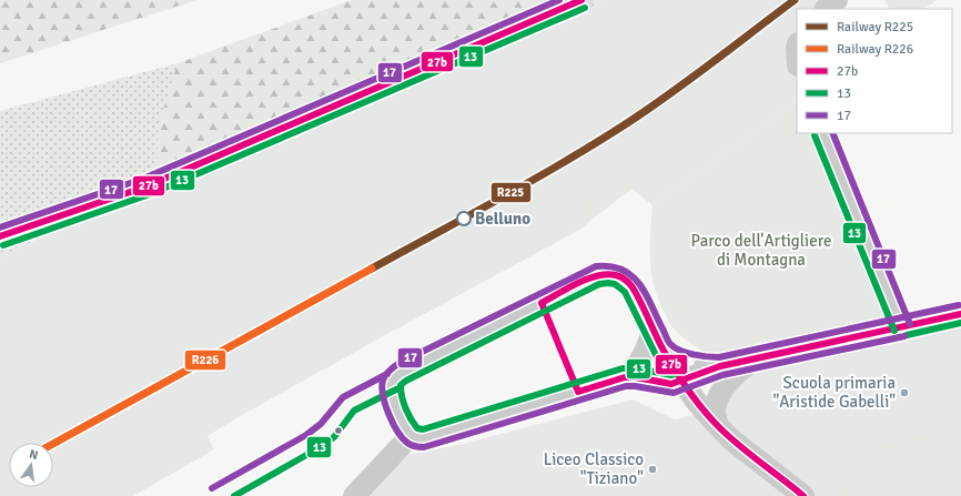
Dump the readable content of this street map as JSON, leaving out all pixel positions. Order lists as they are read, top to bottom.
{
  "parks": ["Parco dell'Artigliere di Montagna"],
  "places": ["Belluno", "Scuola primaria \"Aristide Gabelli\"", "Liceo Classico \"Tiziano\""],
  "lines": [
    "rail line R225",
    "transit line 27b",
    "transit line 17",
    "transit line 13",
    "rail line R226"
  ],
  "legend": [
    "Railway R225",
    "Railway R226",
    "27b",
    "13",
    "17"
  ],
  "north": "top"
}
